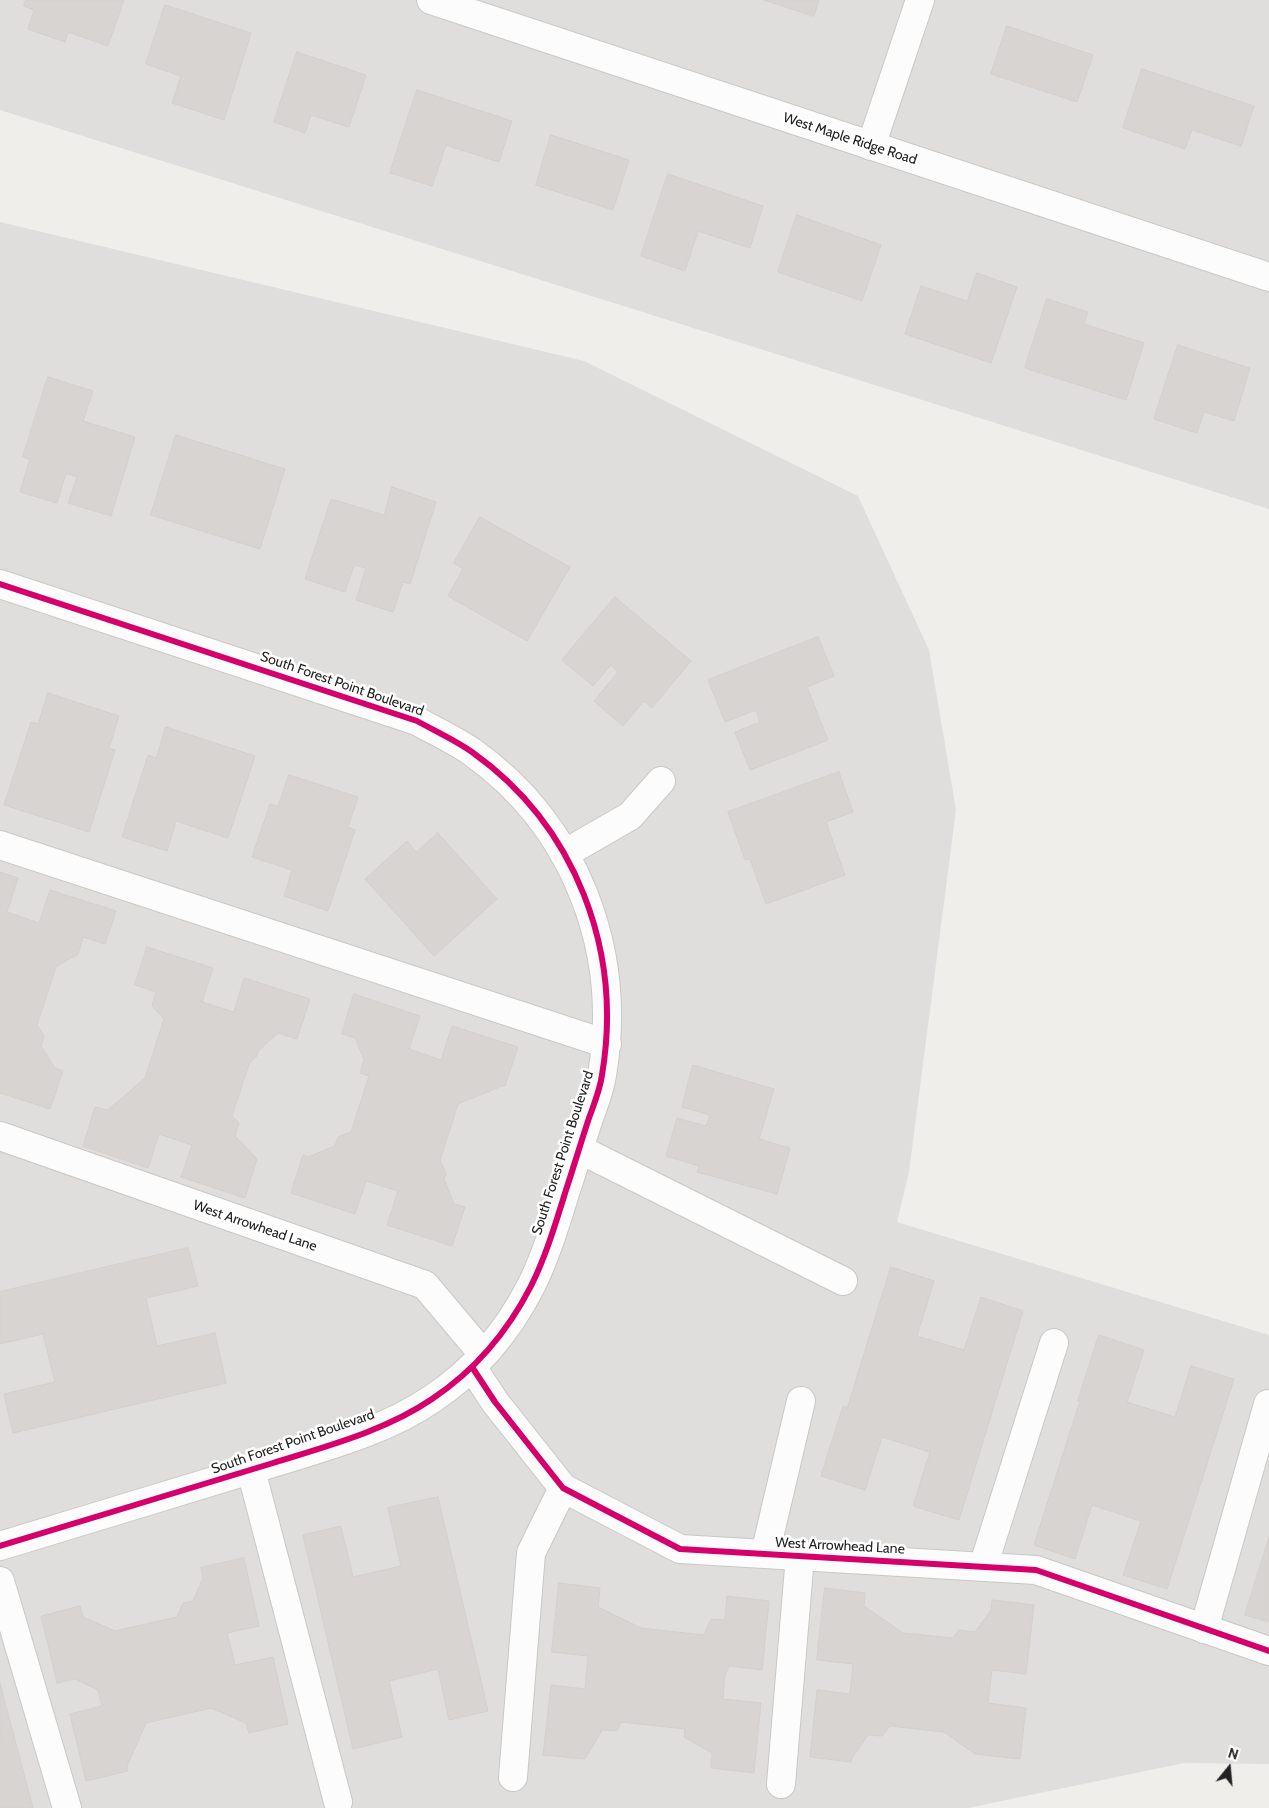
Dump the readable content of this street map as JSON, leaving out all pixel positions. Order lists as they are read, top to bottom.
{
  "streets": {
    "street": ["West Maple Ridge Road", "South Forest Point Boulevard", "West Arrowhead Lane"]
  },
  "crossings": [
    ["South Forest Point Boulevard", "West Arrowhead Lane"]
  ],
  "north": "top"
}
